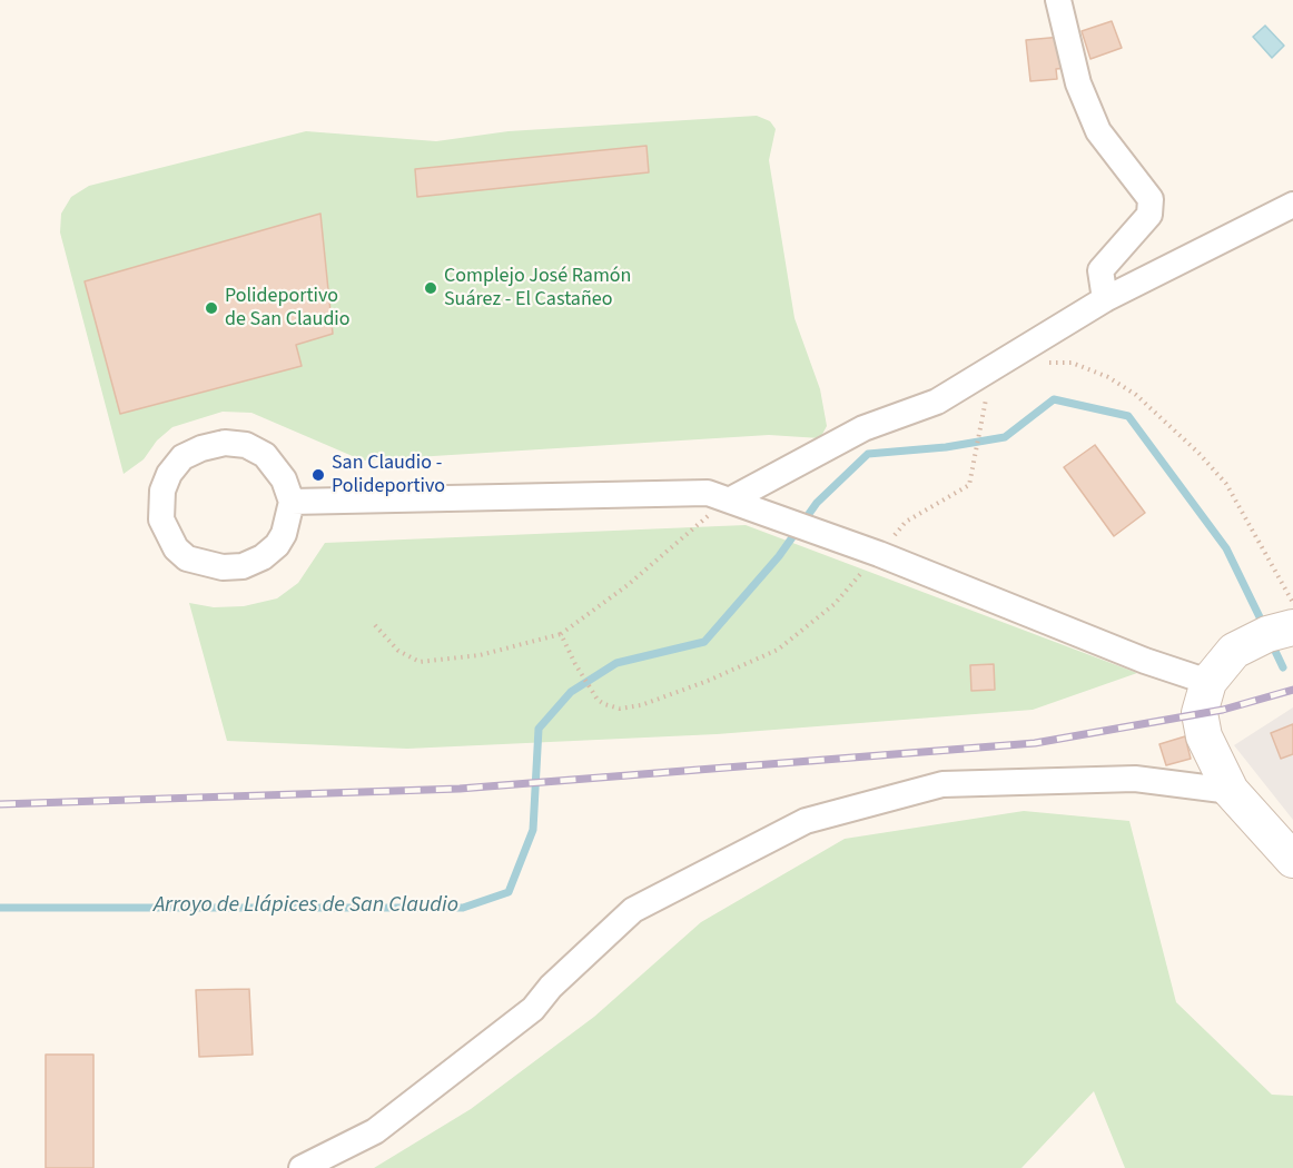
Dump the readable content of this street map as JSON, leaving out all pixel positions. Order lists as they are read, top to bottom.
{
  "water": ["Arroyo de Llápices de San Claudio"],
  "places": ["Complejo José Ramón Suárez - El Castañeo", "Polideportivo de San Claudio", "San Claudio - Polideportivo"]
}
